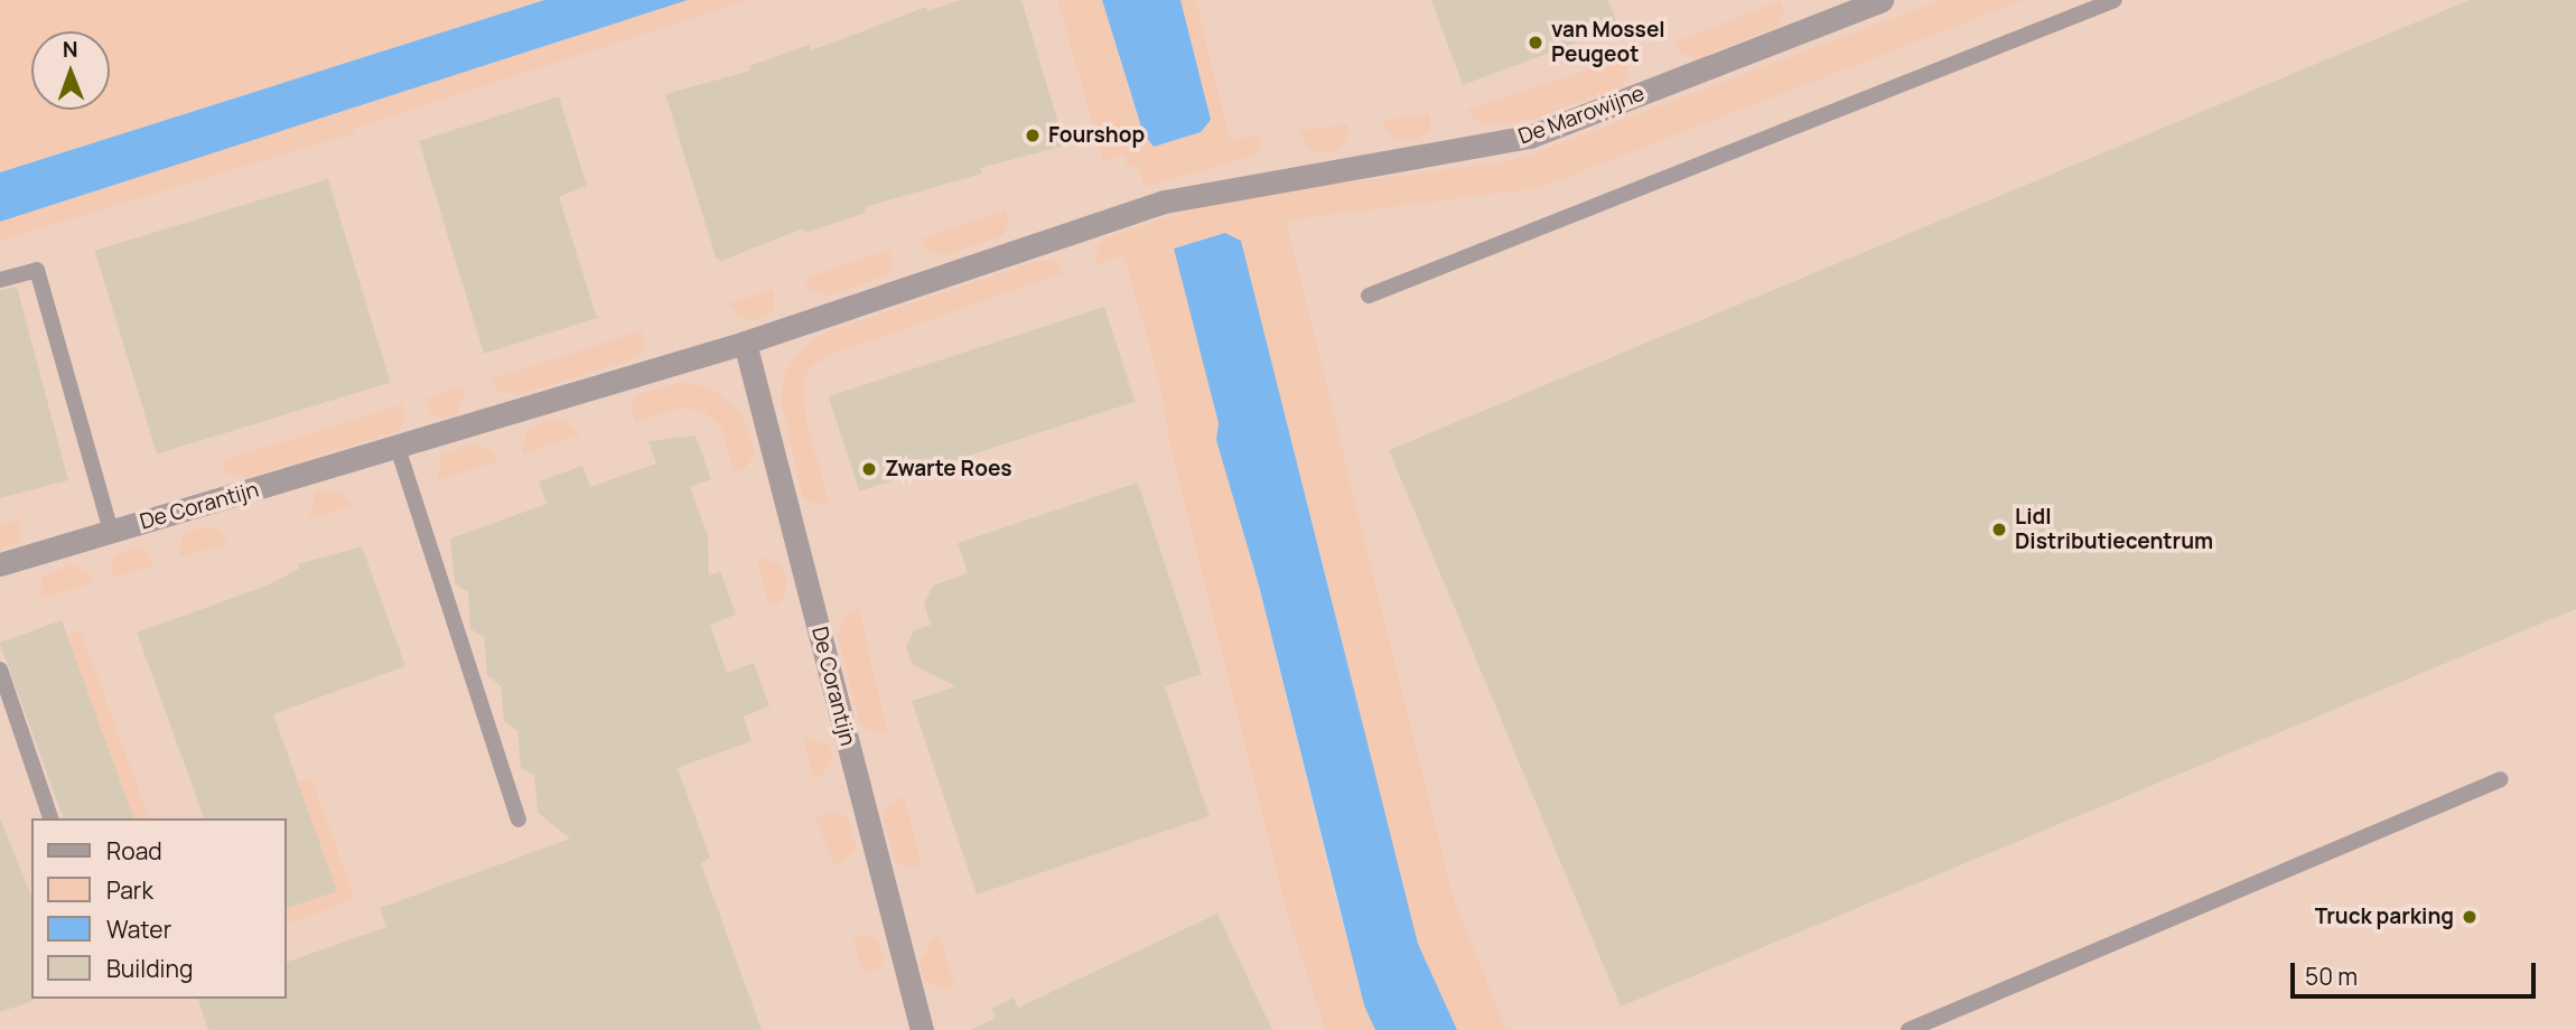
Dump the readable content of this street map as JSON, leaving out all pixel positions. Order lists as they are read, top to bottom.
{
  "streets": {
    "street": ["De Marowijne", "De Corantijn"]
  },
  "crossings": [
    ["De Marowijne", "De Corantijn"]
  ],
  "places": [
    "van Mossel Peugeot",
    "Fourshop",
    "Zwarte Roes",
    "Lidl Distributiecentrum",
    "Truck parking"
  ],
  "legend": [
    "Road",
    "Park",
    "Water",
    "Building"
  ],
  "scale_bar": "50 m",
  "north": "top"
}
